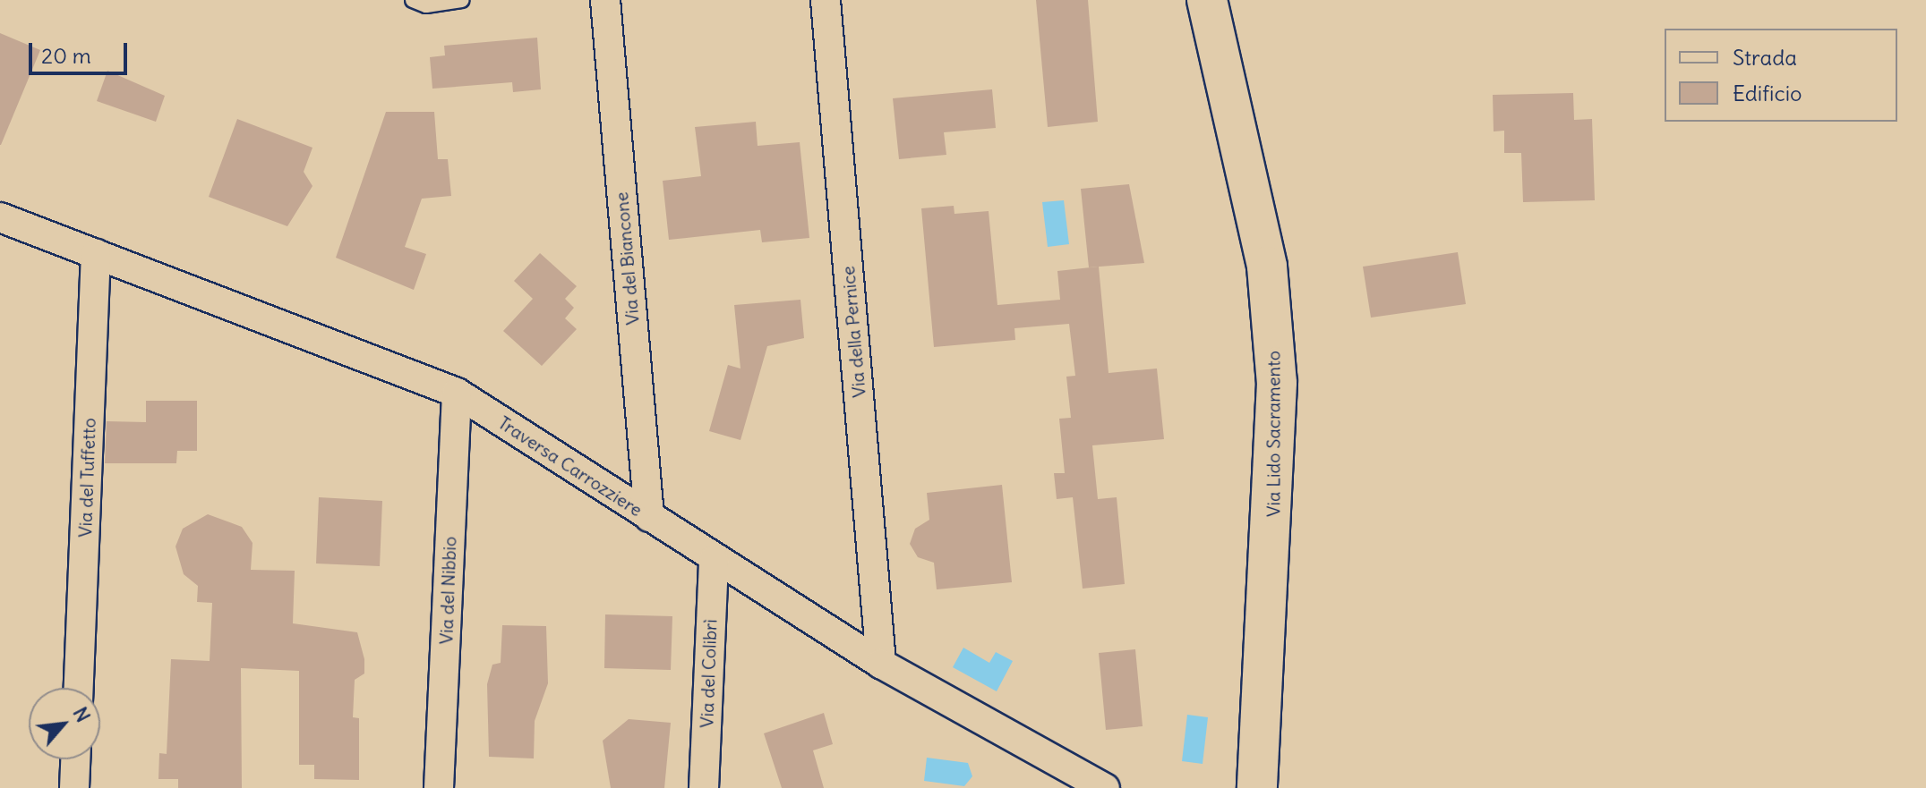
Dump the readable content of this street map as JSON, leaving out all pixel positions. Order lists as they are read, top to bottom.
{
  "streets": {
    "street": [
      "Via del Biancone",
      "Via della Pernice",
      "Via Lido Sacramento",
      "Traversa Carrozziere",
      "Via del Tuffetto",
      "Via del Nibbio",
      "Via del Colibrì"
    ]
  },
  "crossings": [
    ["Via del Biancone", "Traversa Carrozziere"],
    ["Via della Pernice", "Traversa Carrozziere"],
    ["Traversa Carrozziere", "Via del Tuffetto"],
    ["Traversa Carrozziere", "Via del Nibbio"],
    ["Traversa Carrozziere", "Via del Colibrì"]
  ],
  "legend": ["Strada", "Edificio"],
  "scale_bar": "20 m",
  "north": "top right"
}
